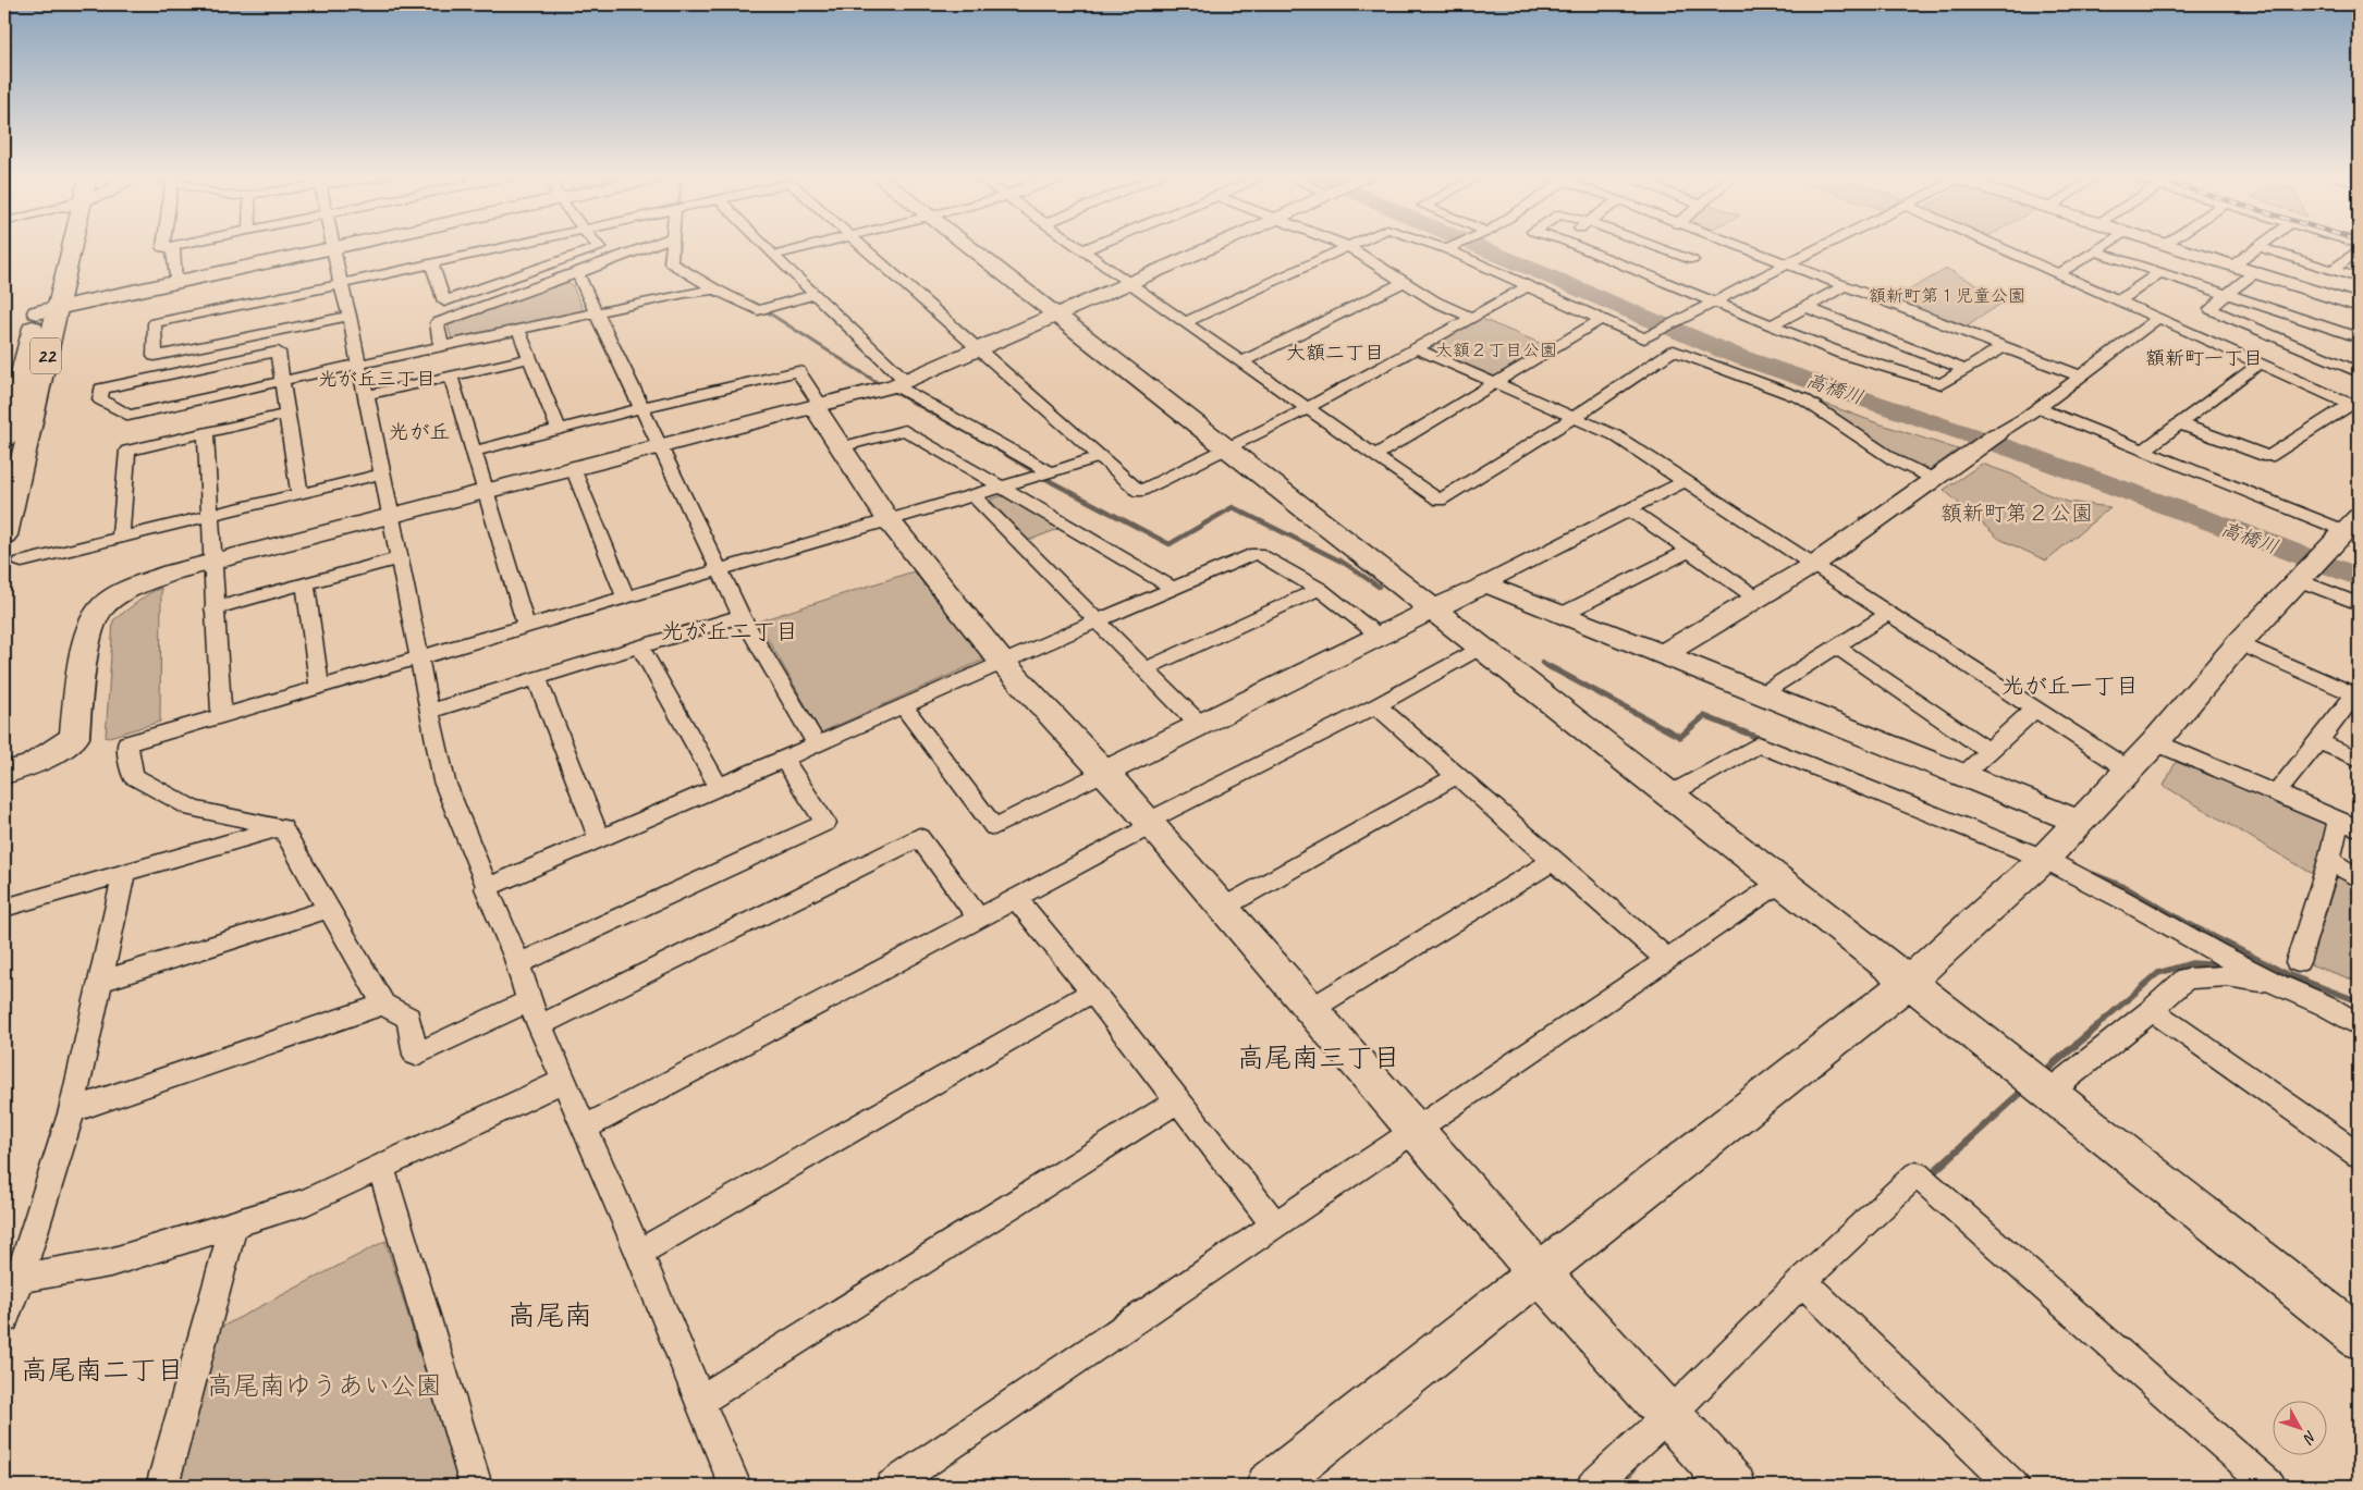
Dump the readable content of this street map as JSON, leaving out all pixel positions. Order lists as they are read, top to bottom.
{
  "streets": {
    "street": ["22"]
  },
  "districts": [
    "大額二丁目",
    "額新町一丁目",
    "光が丘三丁目",
    "光が丘",
    "光が丘二丁目",
    "光が丘一丁目",
    "高尾南三丁目",
    "高尾南",
    "高尾南二丁目"
  ],
  "water": ["高橋川"],
  "parks": [
    "額新町第１児童公園",
    "大額２丁目公園",
    "額新町第２公園",
    "高尾南ゆうあい公園"
  ],
  "north": "bottom right"
}
